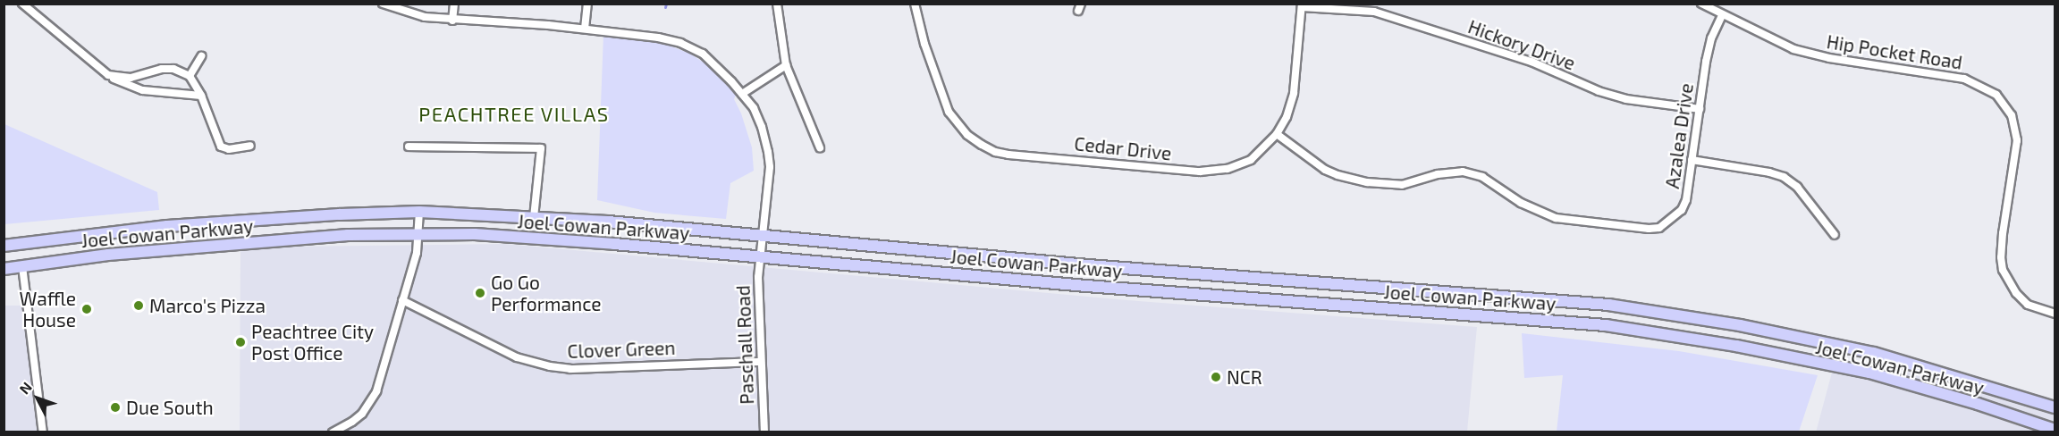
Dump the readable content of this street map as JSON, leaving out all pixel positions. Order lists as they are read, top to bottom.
{
  "streets": {
    "main road": ["Joel Cowan Parkway"],
    "street": [
      "Hickory Drive",
      "Hip Pocket Road",
      "Azalea Drive",
      "Cedar Drive",
      "Paschall Road",
      "Clover Green"
    ]
  },
  "crossings": [
    ["Hickory Drive", "Azalea Drive"],
    ["Hickory Drive", "Cedar Drive"],
    ["Hip Pocket Road", "Azalea Drive"],
    ["Azalea Drive", "Cedar Drive"],
    ["Joel Cowan Parkway", "Paschall Road"],
    ["Paschall Road", "Clover Green"]
  ],
  "districts": ["PEACHTREE VILLAS"],
  "places": [
    "Go Go Performance",
    "Marco's Pizza",
    "Waffle House",
    "Peachtree City Post Office",
    "NCR",
    "Due South"
  ],
  "north": "top left"
}
